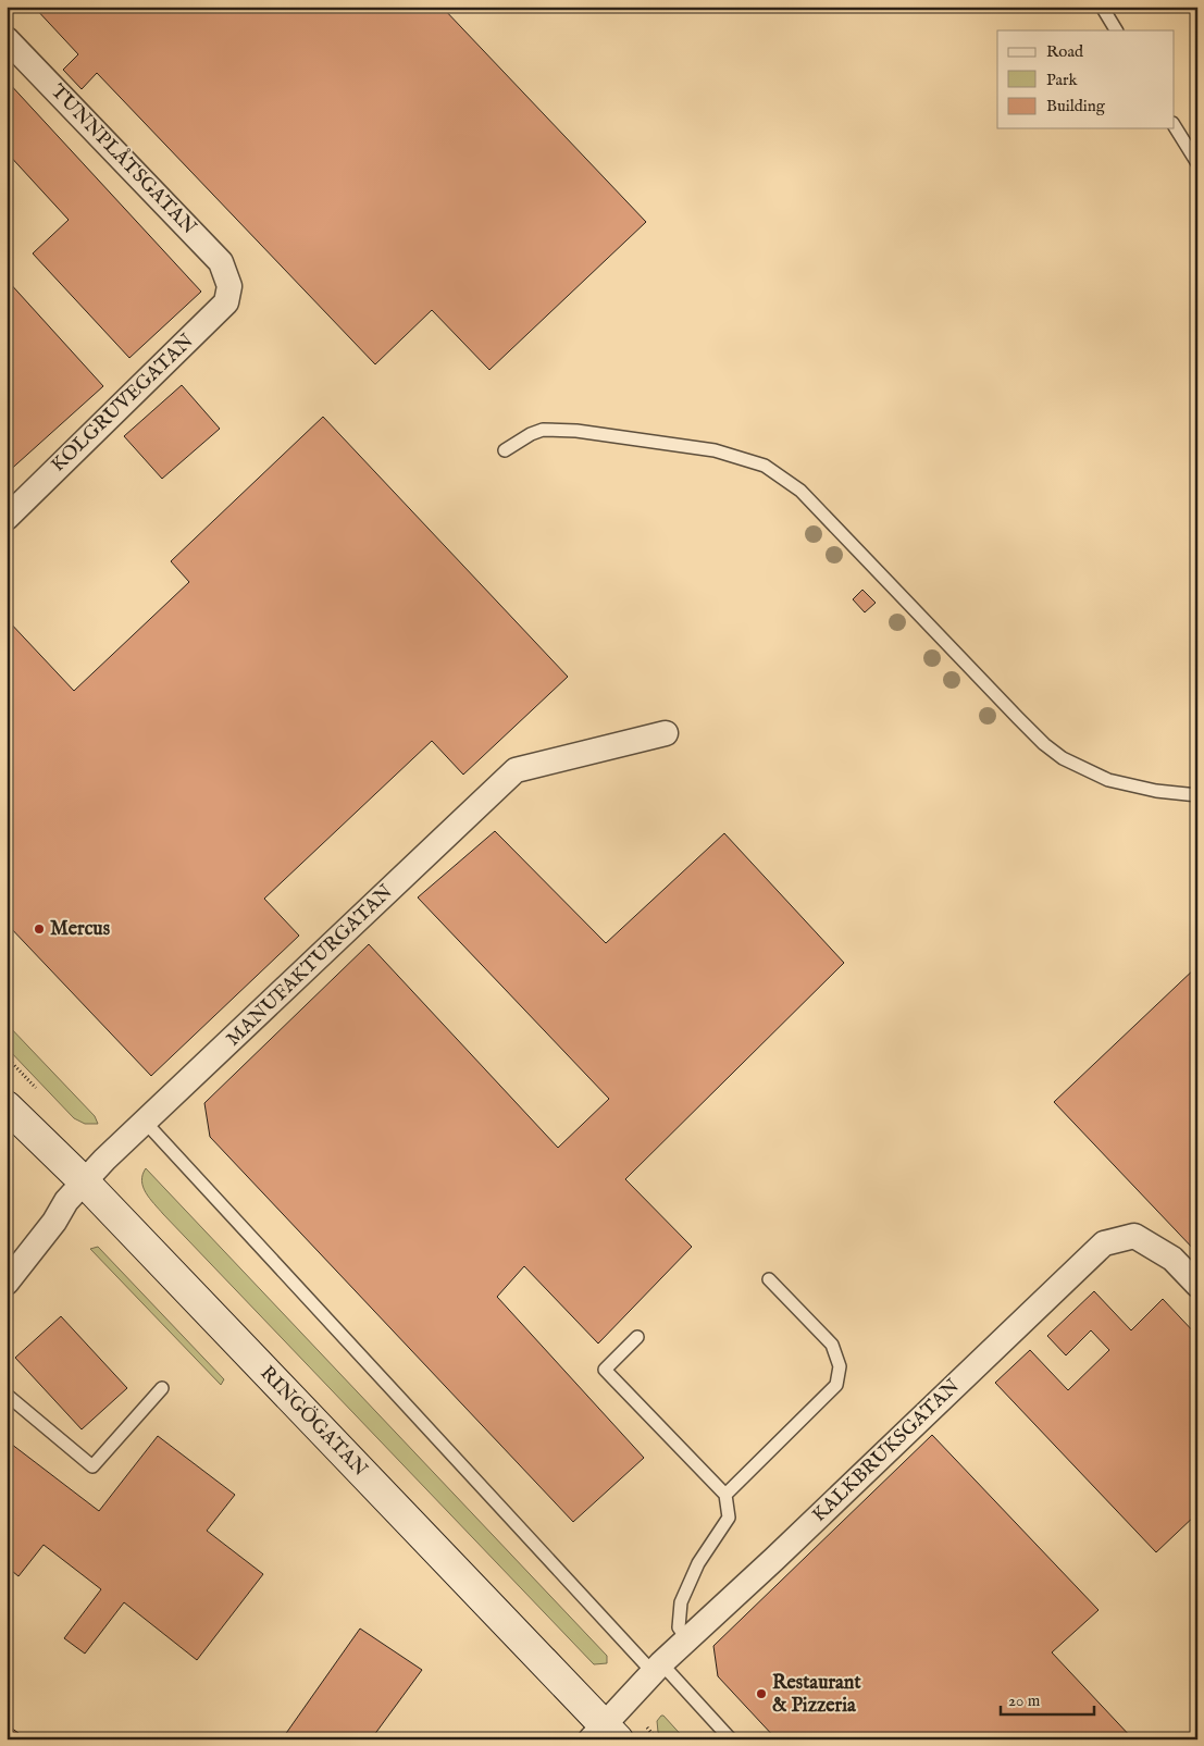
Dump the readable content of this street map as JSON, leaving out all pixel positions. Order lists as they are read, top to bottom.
{
  "streets": {
    "street": [
      "TUNNPLÅTSGATAN",
      "KOLGRUVEGATAN",
      "MANUFAKTURGATAN",
      "RINGÖGATAN",
      "KALKBRUKSGATAN"
    ]
  },
  "crossings": [
    ["TUNNPLÅTSGATAN", "KOLGRUVEGATAN"],
    ["MANUFAKTURGATAN", "RINGÖGATAN"],
    ["RINGÖGATAN", "KALKBRUKSGATAN"]
  ],
  "places": ["Mercus", "Restaurant & Pizzeria"],
  "legend": ["Road", "Park", "Building"],
  "scale_bar": "20 m"
}
